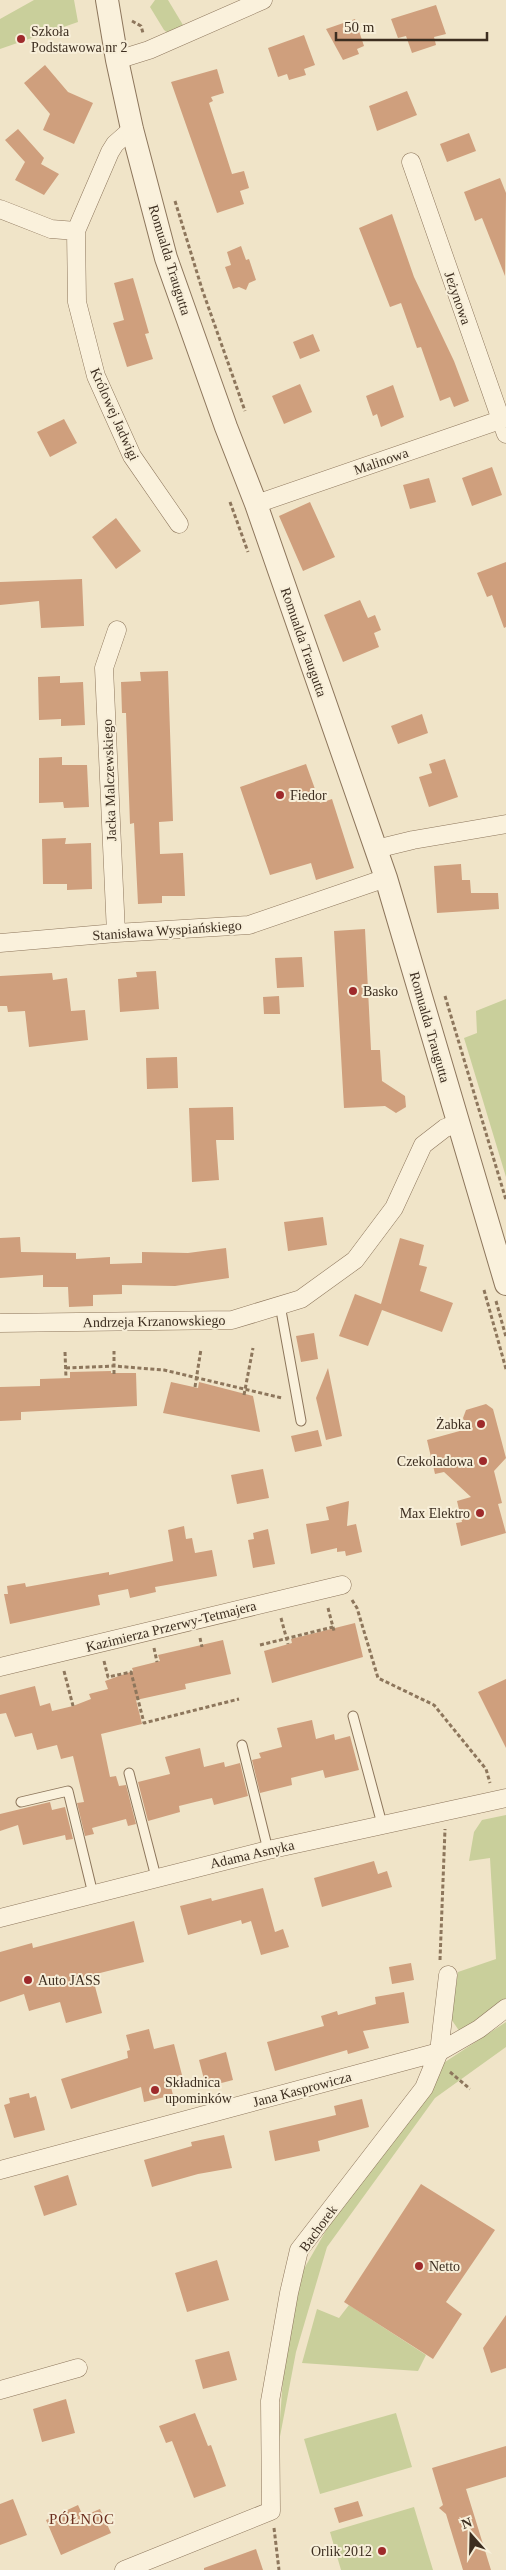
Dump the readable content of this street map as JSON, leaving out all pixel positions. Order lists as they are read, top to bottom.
{
  "streets": {
    "street": [
      "Romualda Traugutta",
      "Jeżynowa",
      "Królowej Jadwigi",
      "Malinowa",
      "Jacka Malczewskiego",
      "Stanisława Wyspiańskiego",
      "Andrzeja Krzanowskiego",
      "Kazimierza Przerwy-Tetmajera",
      "Adama Asnyka",
      "Jana Kasprowicza",
      "Bachorek"
    ]
  },
  "crossings": [
    ["Romualda Traugutta", "Królowej Jadwigi"],
    ["Romualda Traugutta", "Malinowa"],
    ["Romualda Traugutta", "Stanisława Wyspiańskiego"],
    ["Romualda Traugutta", "Andrzeja Krzanowskiego"],
    ["Jeżynowa", "Malinowa"],
    ["Jacka Malczewskiego", "Stanisława Wyspiańskiego"],
    ["Jana Kasprowicza", "Bachorek"]
  ],
  "districts": ["PÓŁNOC"],
  "places": [
    "Szkoła Podstawowa nr 2",
    "Fiedor",
    "Basko",
    "Żabka",
    "Czekoladowa",
    "Max Elektro",
    "Auto JASS",
    "Składnica upominków",
    "Netto",
    "Orlik 2012"
  ],
  "scale_bar": "50 m",
  "north": "top"
}
